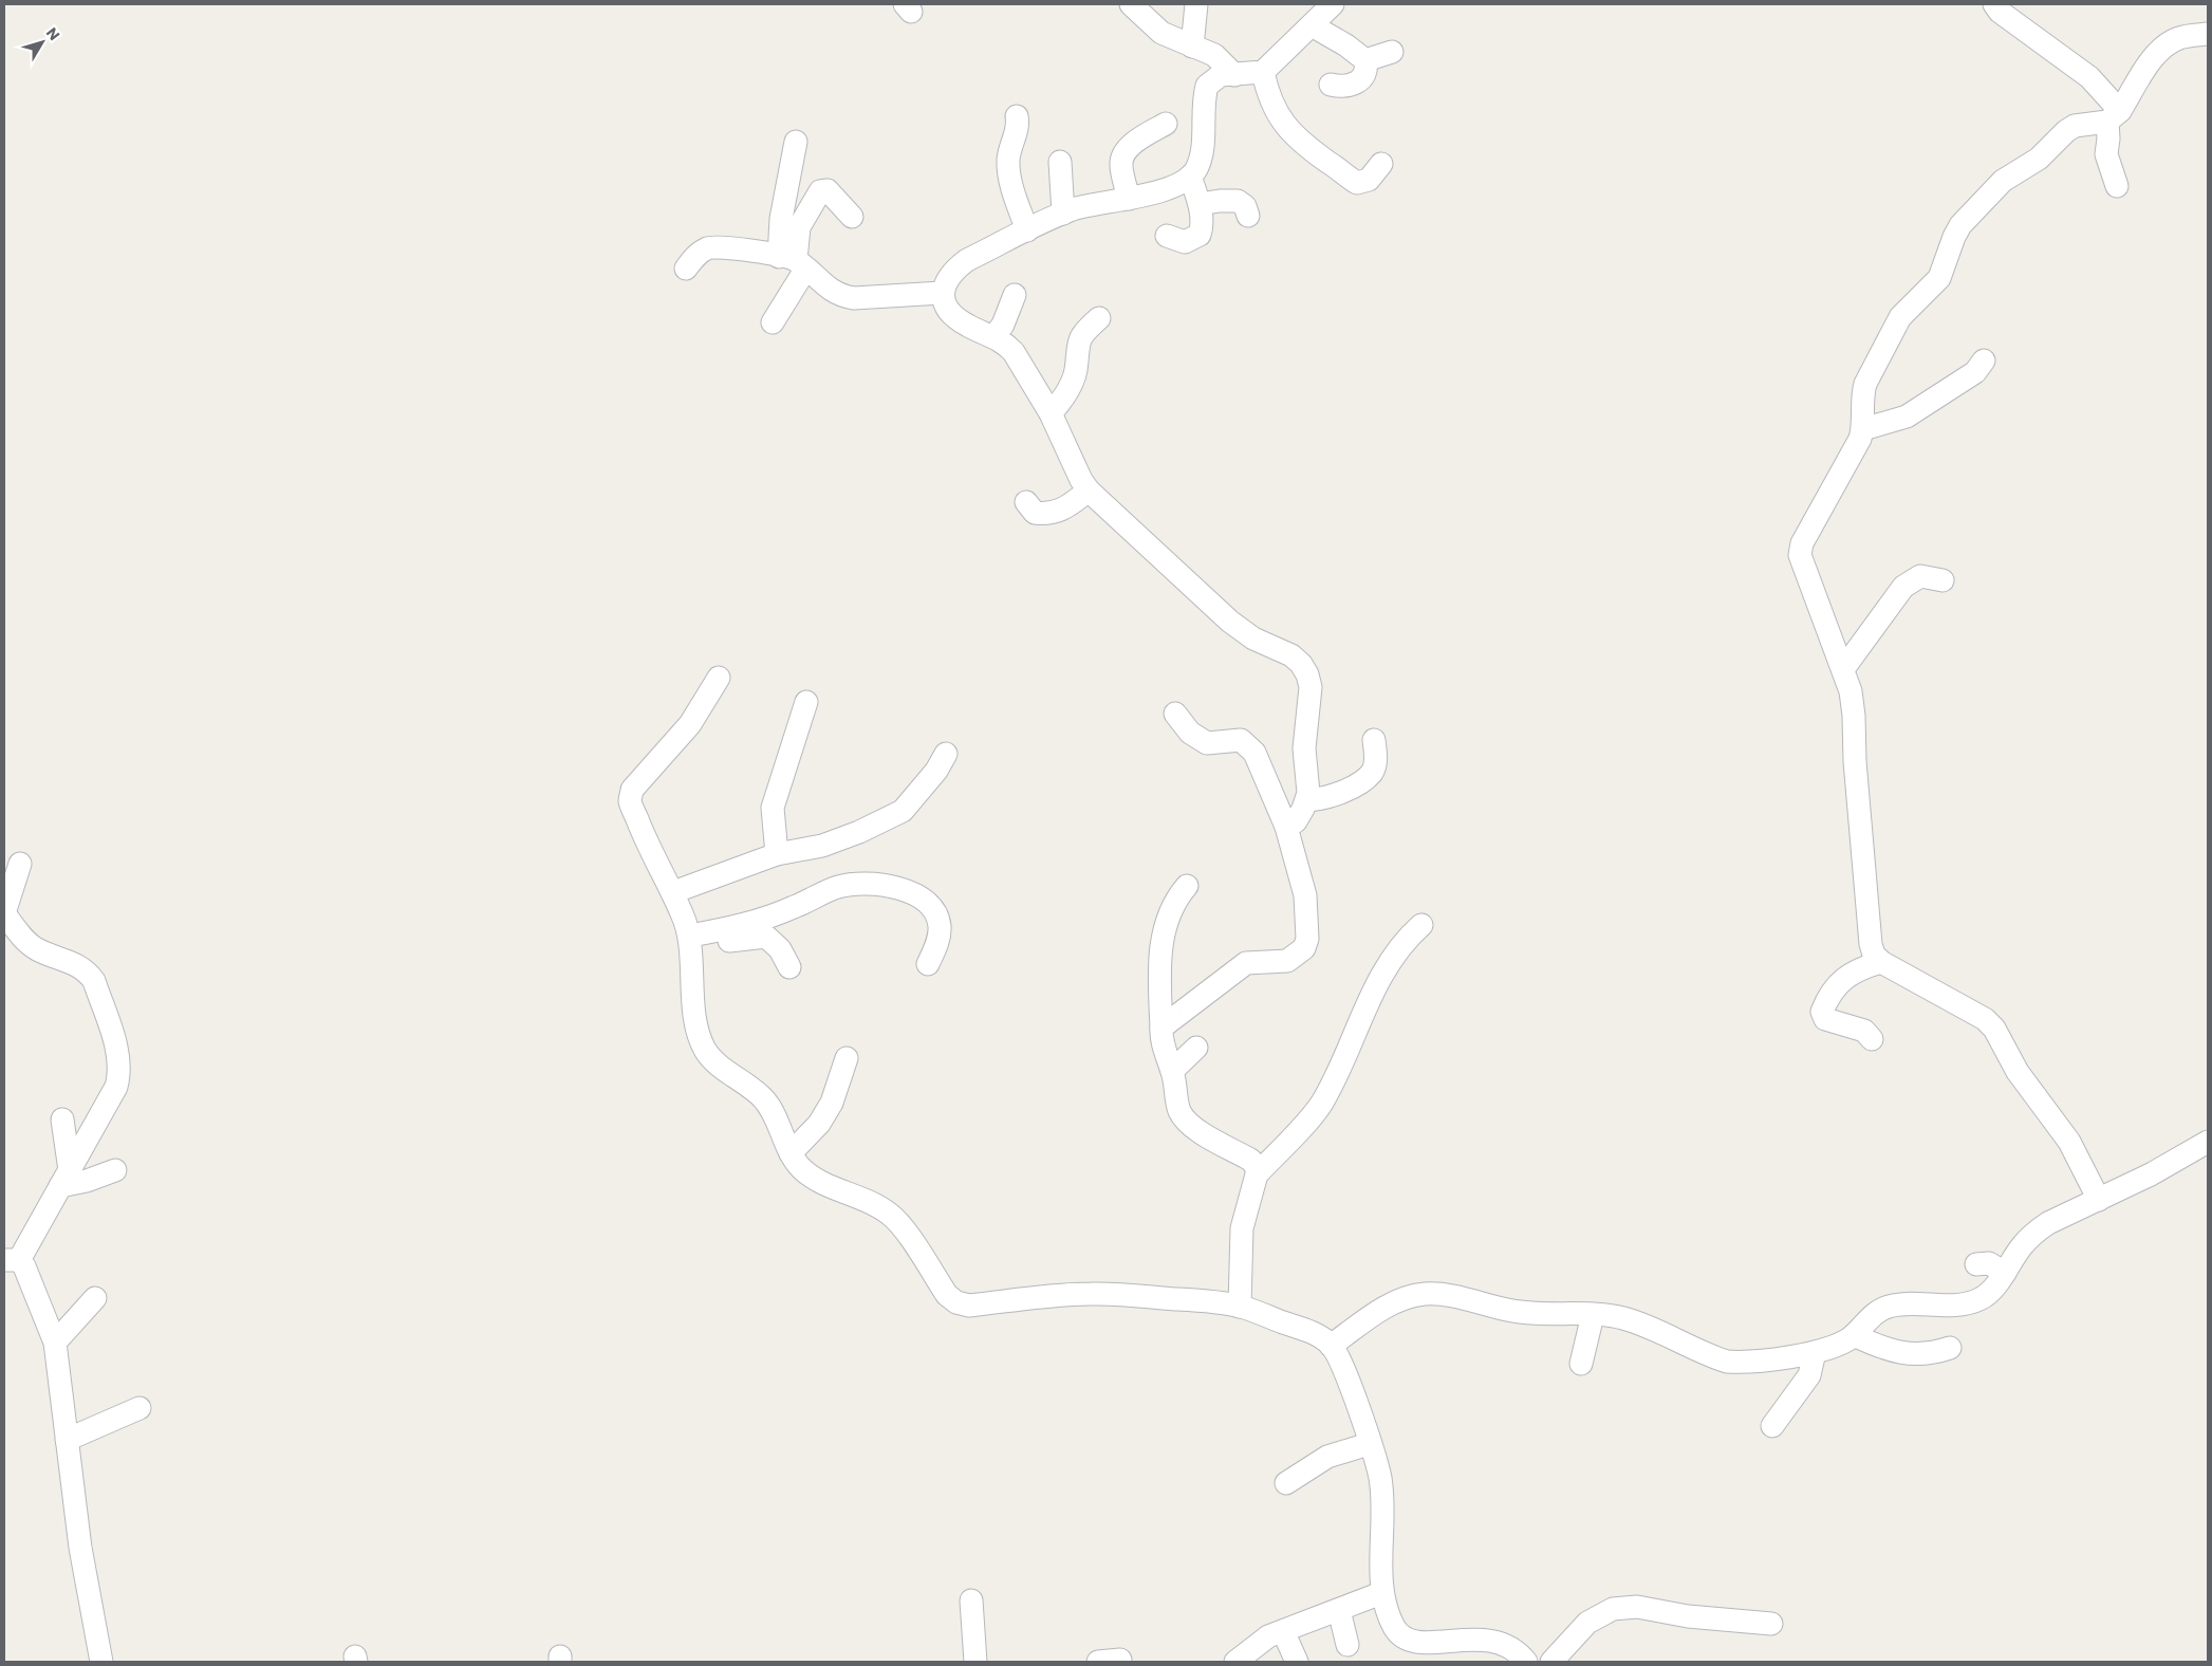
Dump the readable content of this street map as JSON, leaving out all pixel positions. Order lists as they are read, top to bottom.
{
  "north": "top right"
}
